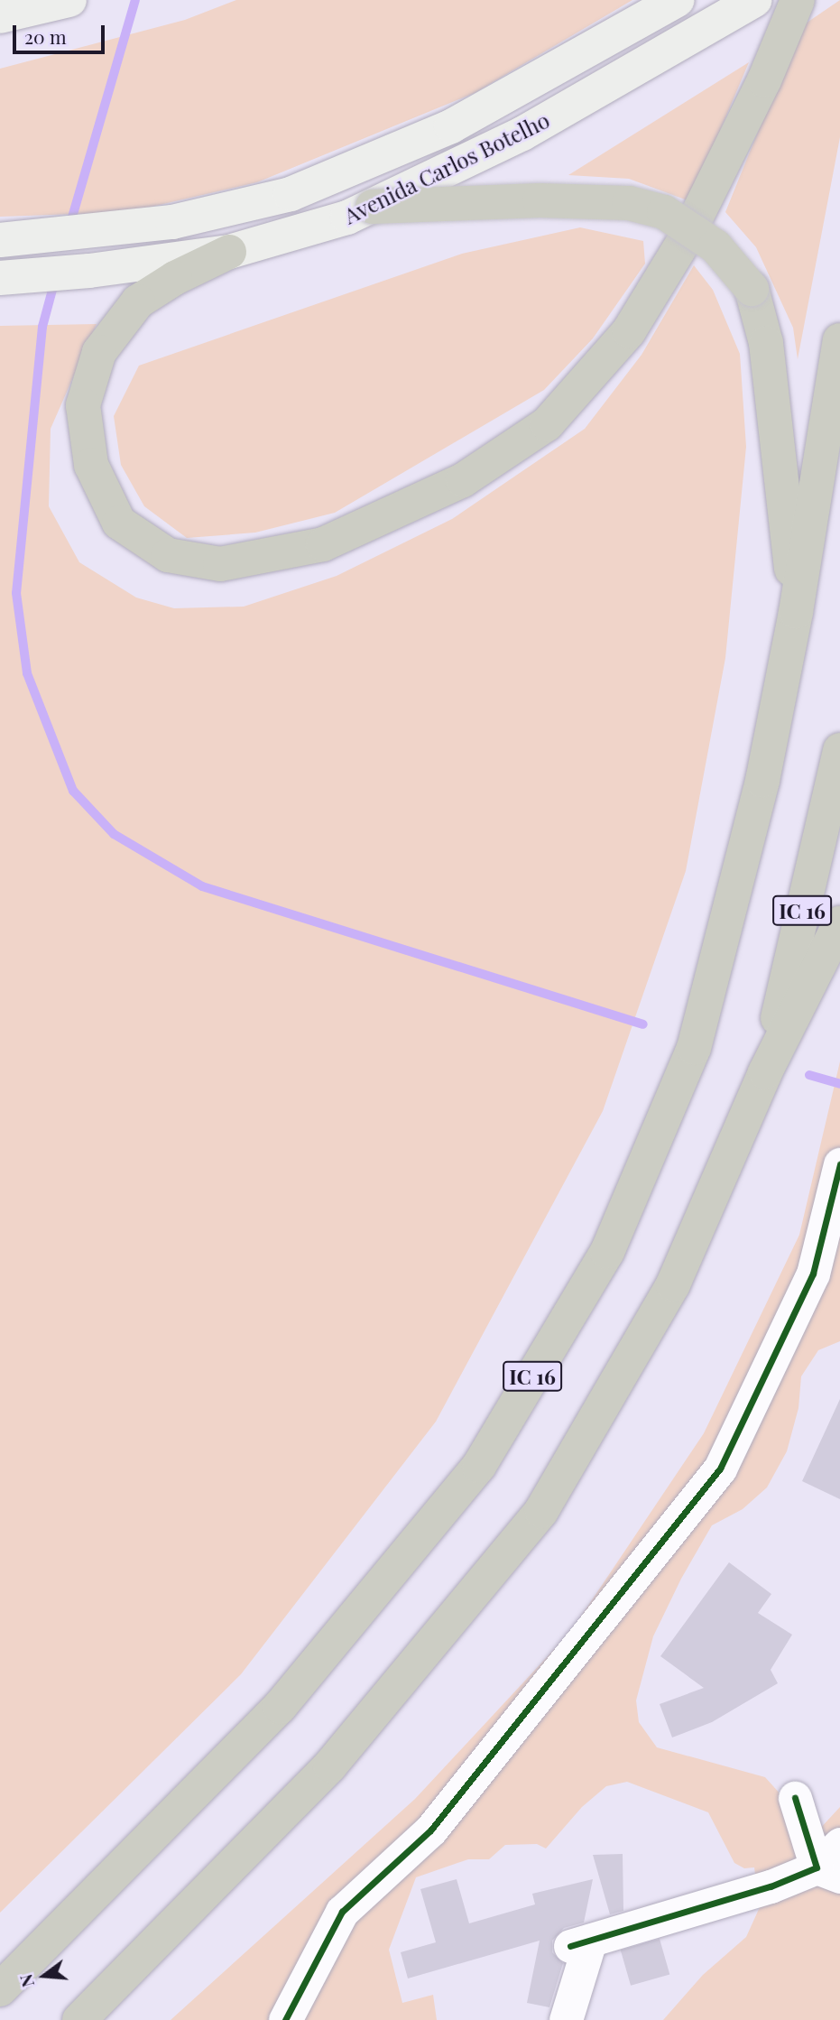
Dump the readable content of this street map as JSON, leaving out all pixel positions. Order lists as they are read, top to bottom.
{
  "streets": {
    "highway": ["IC 16"],
    "main road": ["Avenida Carlos Botelho"]
  },
  "scale_bar": "20 m",
  "north": "left"
}
